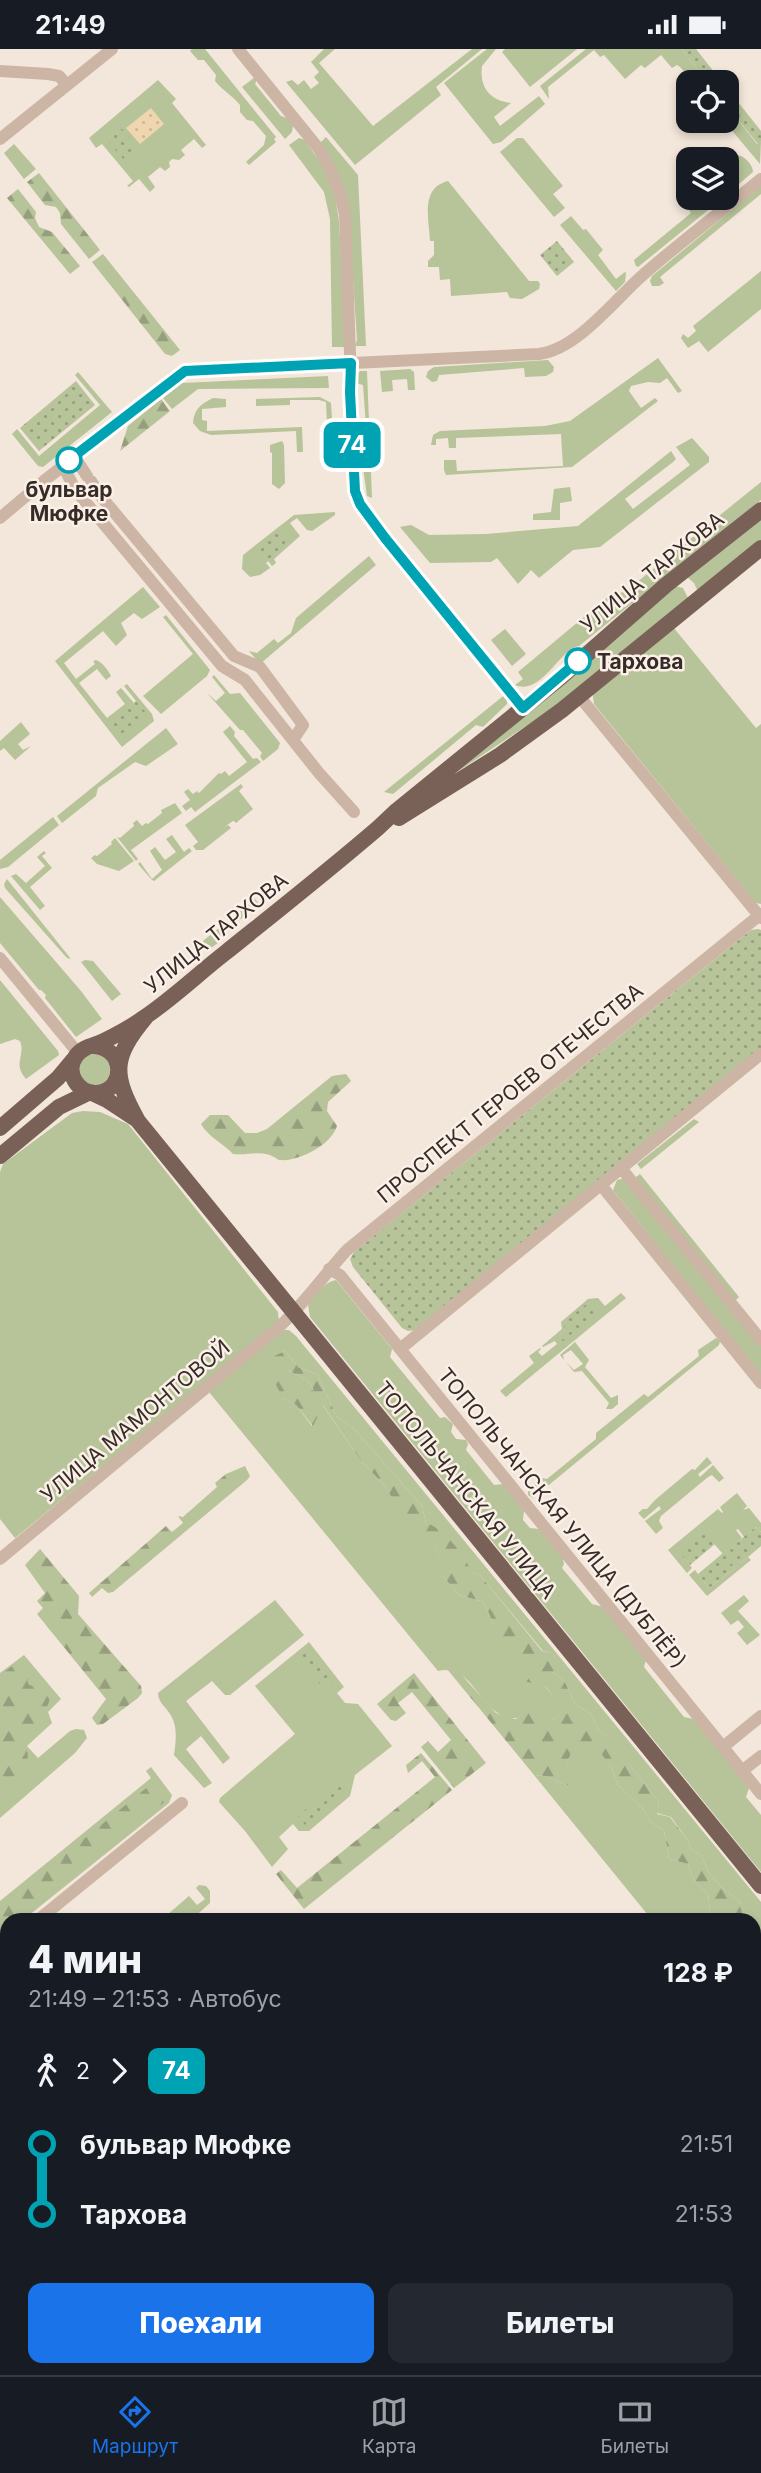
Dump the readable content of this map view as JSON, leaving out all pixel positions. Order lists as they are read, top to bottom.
{
  "streets": {
    "main road": ["УЛИЦА ТАРХОВА", "ТОПОЛЬЧАНСКАЯ УЛИЦА"],
    "street": ["ПРОСПЕКТ ГЕРОЕВ ОТЕЧЕСТВА", "УЛИЦА МАМОНТОВОЙ", "ТОПОЛЬЧАНСКАЯ УЛИЦА (ДУБЛЁР)"]
  },
  "crossings": [
    ["УЛИЦА ТАРХОВА", "ТОПОЛЬЧАНСКАЯ УЛИЦА"],
    ["ПРОСПЕКТ ГЕРОЕВ ОТЕЧЕСТВА", "УЛИЦА МАМОНТОВОЙ"],
    ["ПРОСПЕКТ ГЕРОЕВ ОТЕЧЕСТВА", "ТОПОЛЬЧАНСКАЯ УЛИЦА"],
    ["ПРОСПЕКТ ГЕРОЕВ ОТЕЧЕСТВА", "ТОПОЛЬЧАНСКАЯ УЛИЦА (ДУБЛЁР)"],
    ["УЛИЦА МАМОНТОВОЙ", "ТОПОЛЬЧАНСКАЯ УЛИЦА"]
  ],
  "places": ["бульвар Мюфке", "Тархова"],
  "lines": ["bus line 74"],
  "page": {
    "status": "21:49",
    "on_map": "74",
    "heading": ["4 мин", "21:49 – 21:53 · Автобус", "128 ₽"],
    "legs": ["2", "74"],
    "list": [
      {
        "name": "бульвар Мюфке",
        "value": "21:51"
      },
      {
        "name": "Тархова",
        "value": "21:53"
      }
    ],
    "buttons": ["Поехали", "Билеты"],
    "tabs": ["Маршрут", "Карта", "Билеты"]
  }
}
